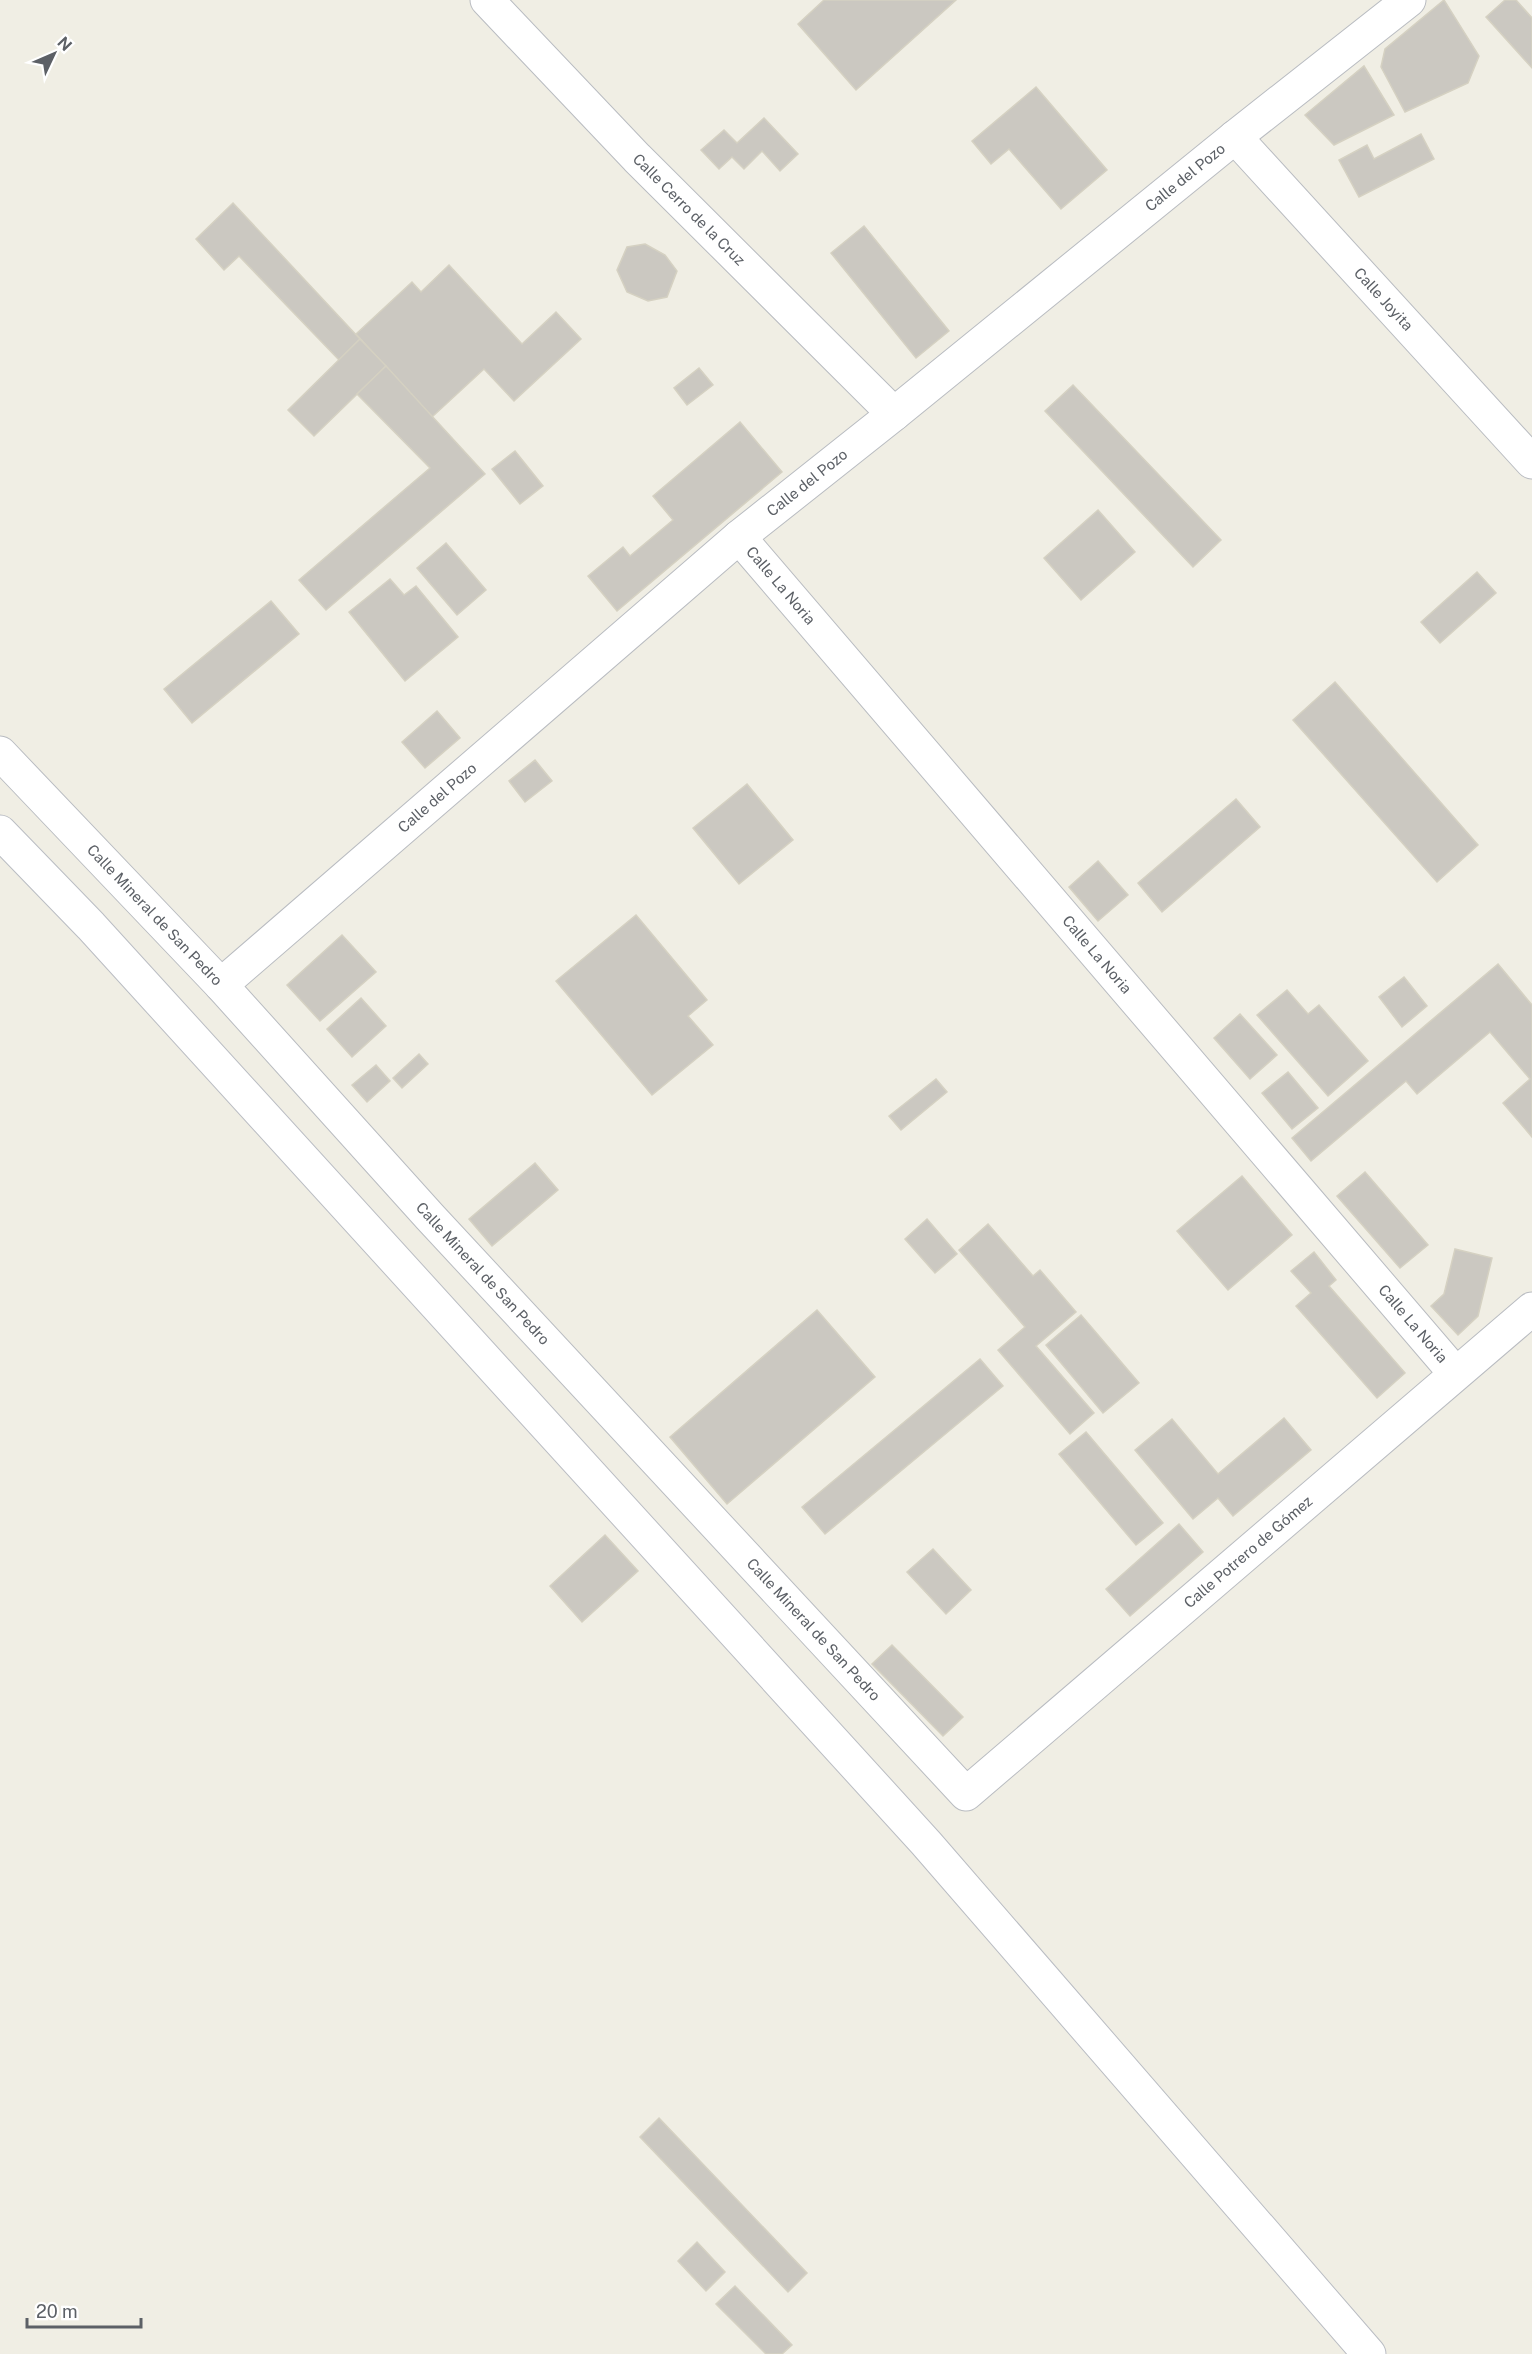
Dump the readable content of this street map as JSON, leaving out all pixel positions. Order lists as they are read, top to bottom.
{
  "streets": {
    "street": [
      "Calle del Pozo",
      "Calle Cerro de la Cruz",
      "Calle Joyita",
      "Calle La Noria",
      "Calle Mineral de San Pedro",
      "Calle Potrero de Gómez"
    ]
  },
  "crossings": [
    ["Calle del Pozo", "Calle Cerro de la Cruz"],
    ["Calle del Pozo", "Calle Joyita"],
    ["Calle del Pozo", "Calle La Noria"],
    ["Calle del Pozo", "Calle Mineral de San Pedro"],
    ["Calle La Noria", "Calle Potrero de Gómez"],
    ["Calle Mineral de San Pedro", "Calle Potrero de Gómez"]
  ],
  "scale_bar": "20 m",
  "north": "top right"
}
